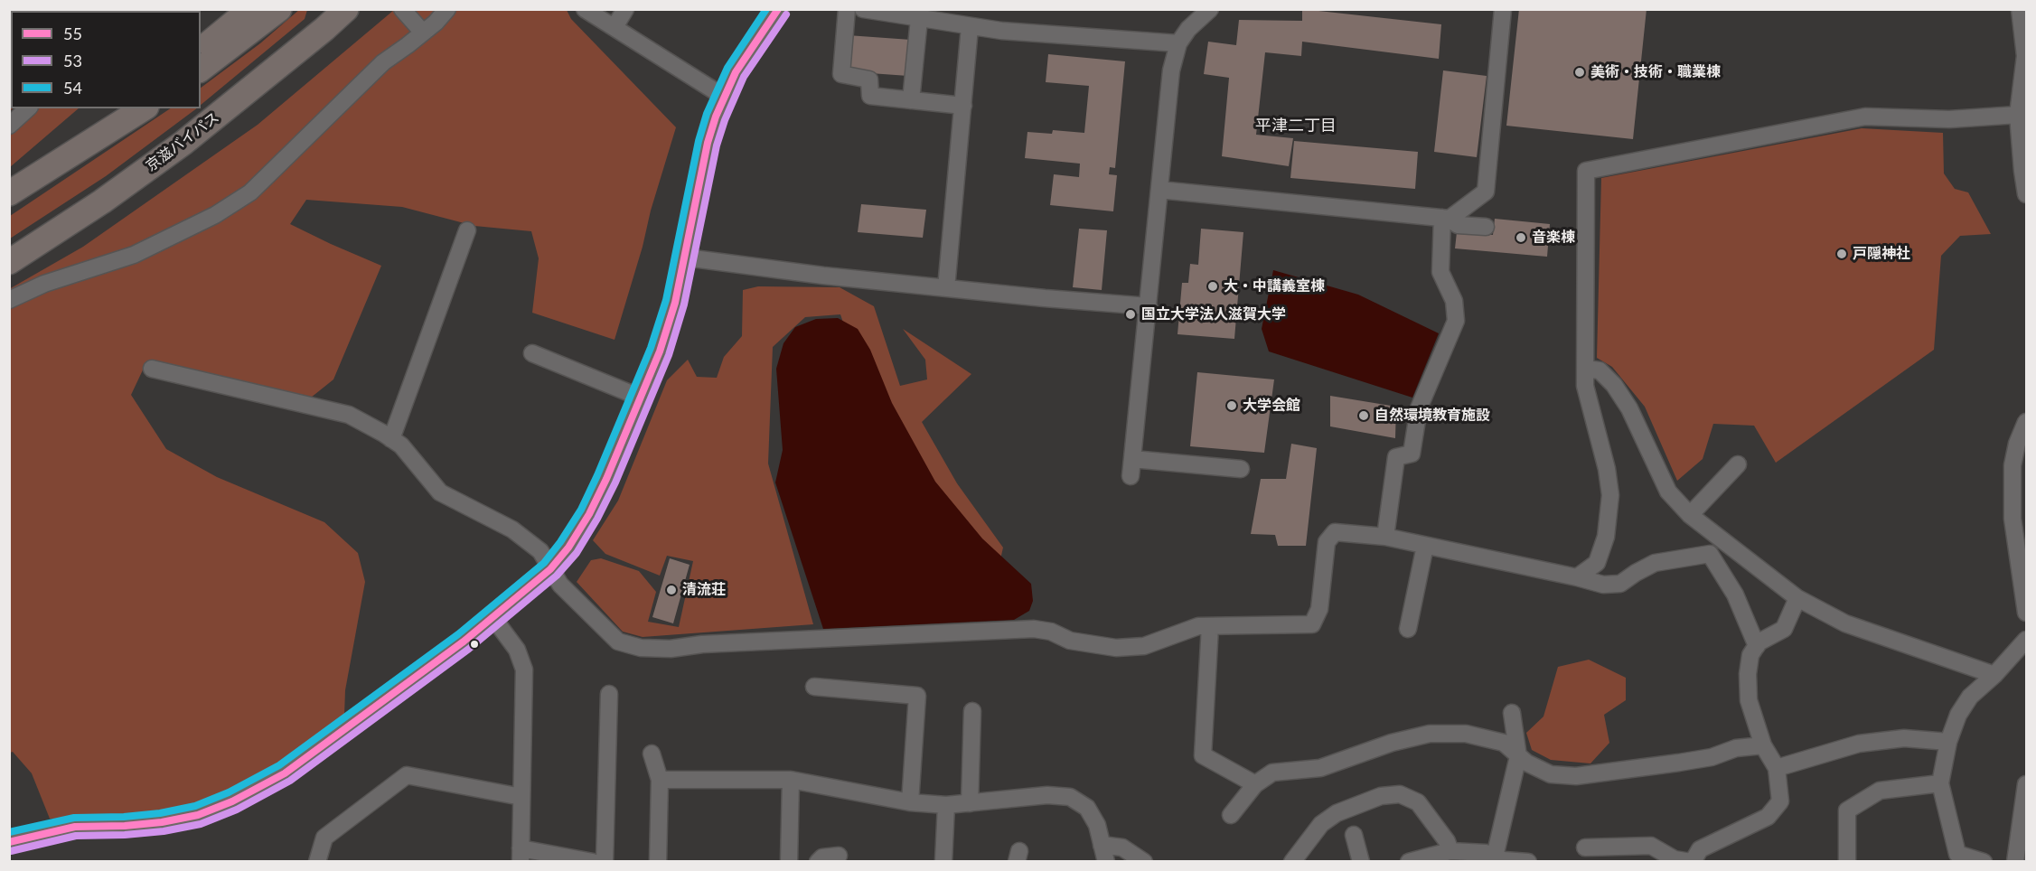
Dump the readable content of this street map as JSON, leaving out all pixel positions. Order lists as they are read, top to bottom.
{
  "streets": {
    "highway": ["京滋バイパス"]
  },
  "districts": ["平津二丁目"],
  "places": [
    "美術・技術・職業棟",
    "音楽棟",
    "戸隠神社",
    "大・中講義室棟",
    "国立大学法人滋賀大学",
    "大学会館",
    "自然環境教育施設",
    "清流荘"
  ],
  "lines": ["transit line 55", "transit line 54", "transit line 53"],
  "legend": ["55", "53", "54"]
}
